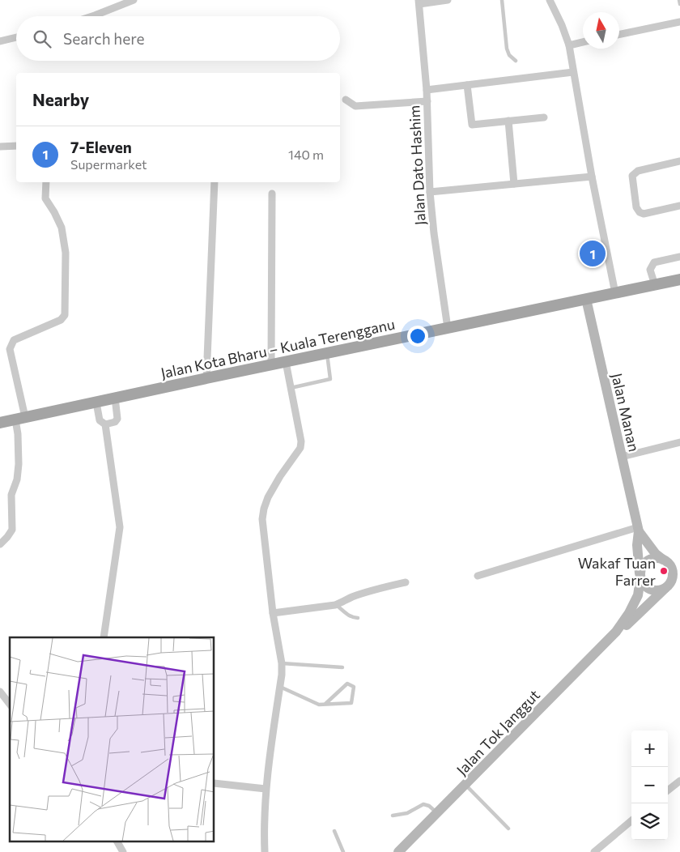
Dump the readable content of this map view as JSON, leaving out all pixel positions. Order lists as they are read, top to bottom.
{
  "streets": {
    "main road": ["Jalan Kota Bharu – Kuala Terengganu", "Jalan Manan", "Jalan Tok Janggut"],
    "street": ["Jalan Dato Hashim"]
  },
  "crossings": [
    ["Jalan Dato Hashim", "Jalan Kota Bharu – Kuala Terengganu"],
    ["Jalan Kota Bharu – Kuala Terengganu", "Jalan Manan"],
    ["Jalan Manan", "Jalan Tok Janggut"]
  ],
  "places": ["Wakaf Tuan Farrer"],
  "north": "top",
  "page": {
    "search": "Search here",
    "heading": "Nearby",
    "list": [
      {
        "mark": "1",
        "name": "7-Eleven",
        "note": "Supermarket",
        "value": "140 m"
      }
    ],
    "pins": "1",
    "map_buttons": ["+", "−"]
  }
}
